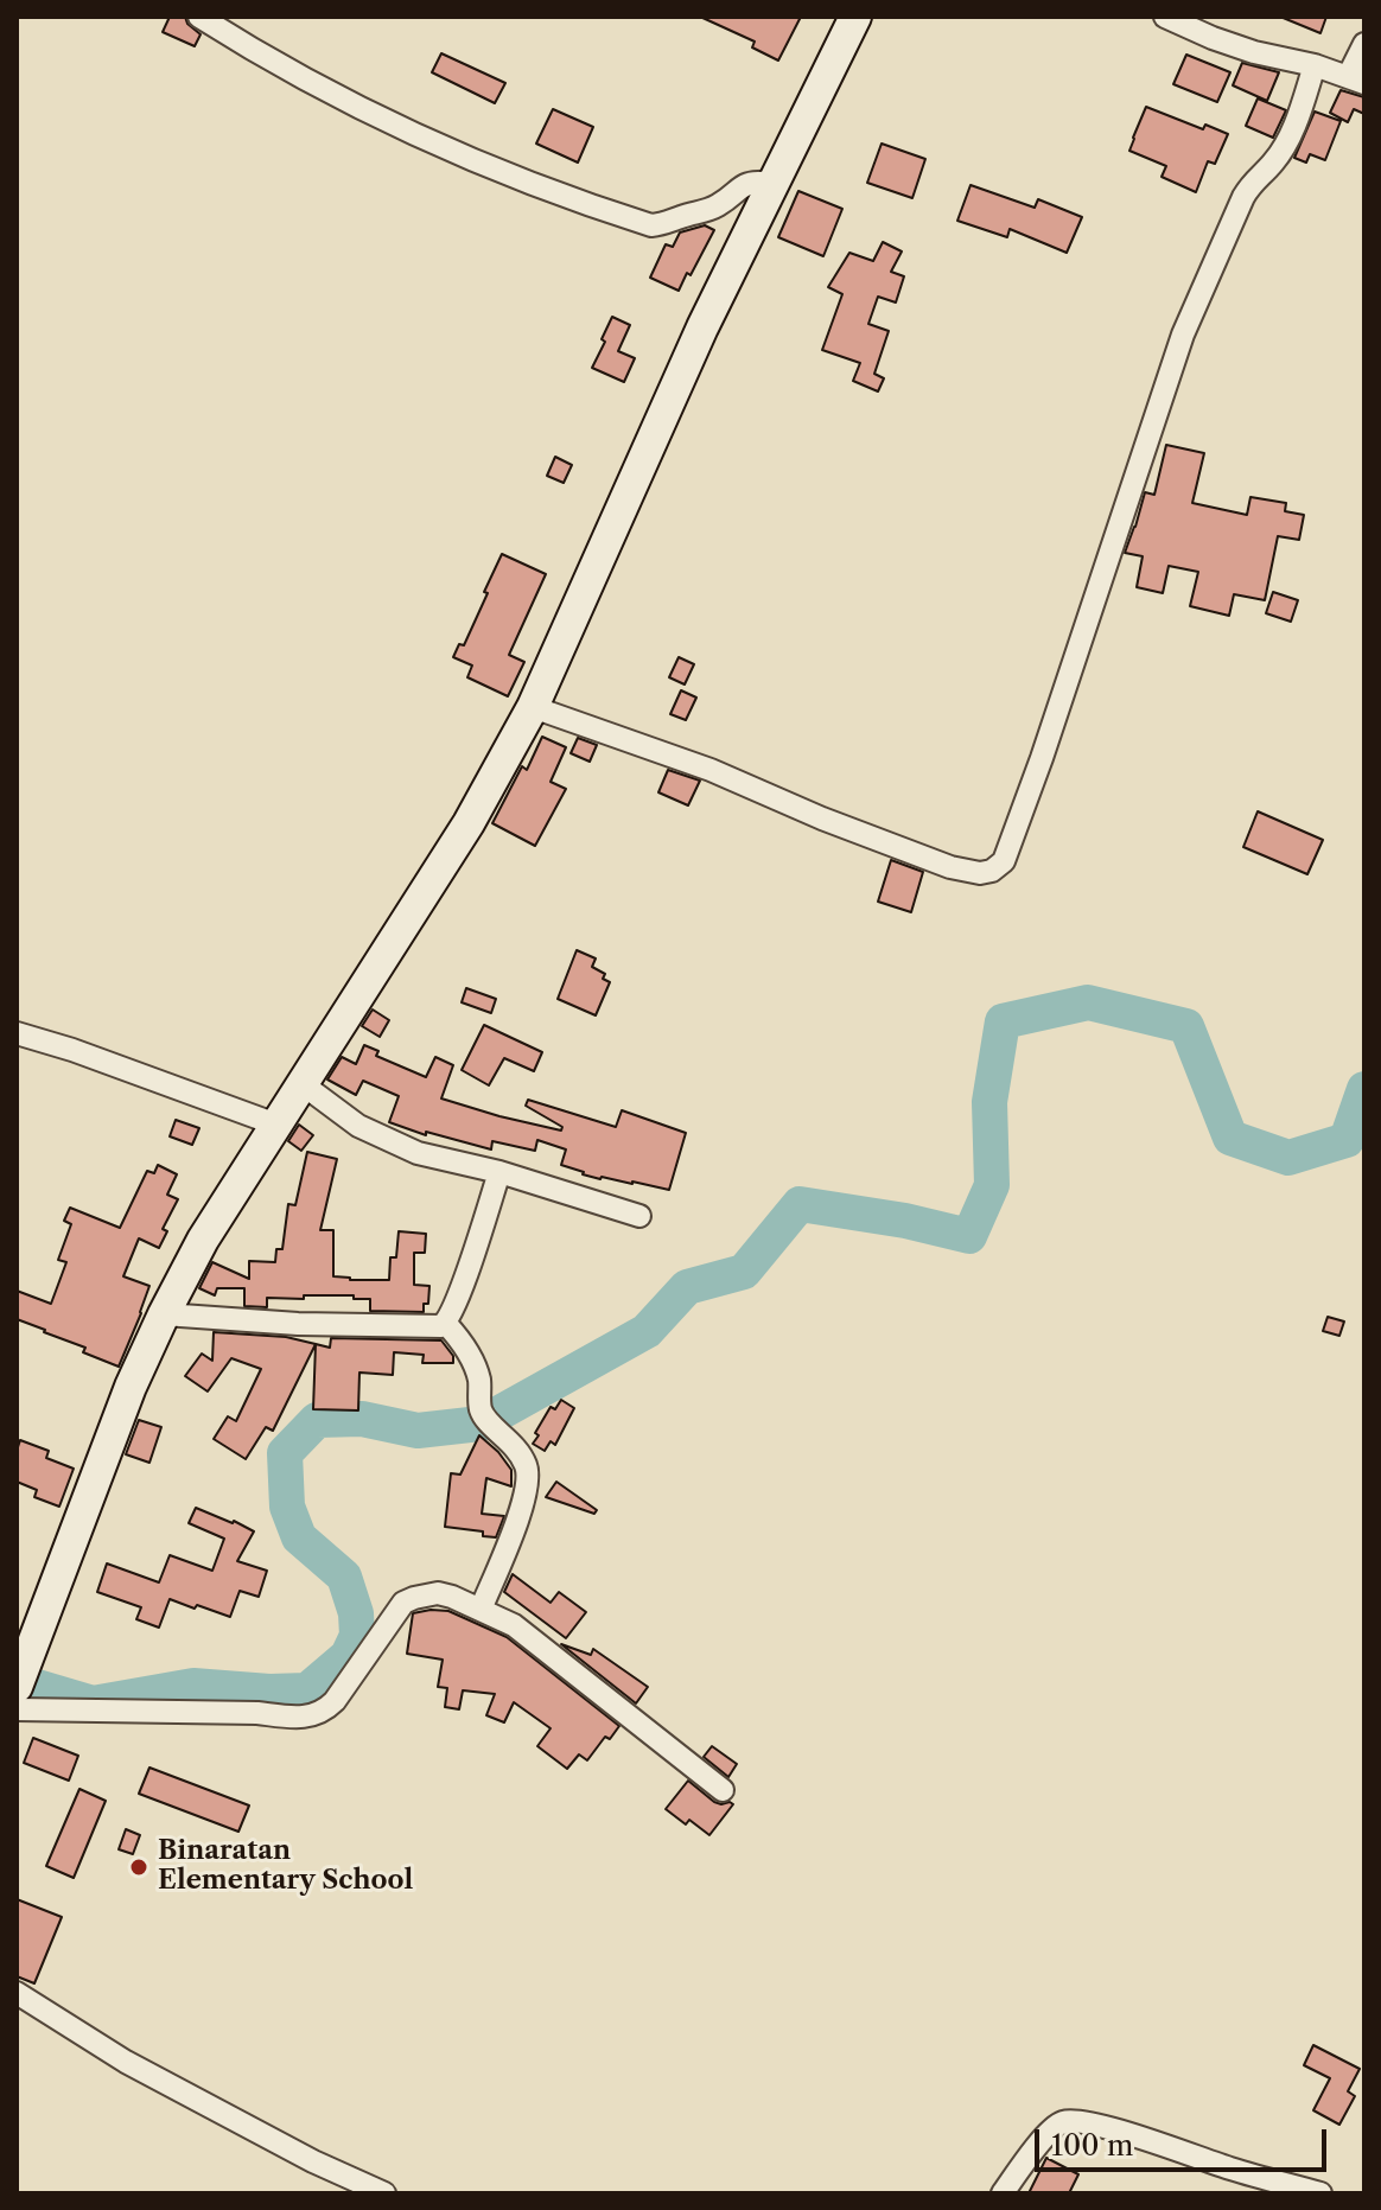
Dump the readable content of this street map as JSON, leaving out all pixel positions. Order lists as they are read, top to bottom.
{
  "places": ["Binaratan Elementary School"],
  "scale_bar": "100 m"
}
